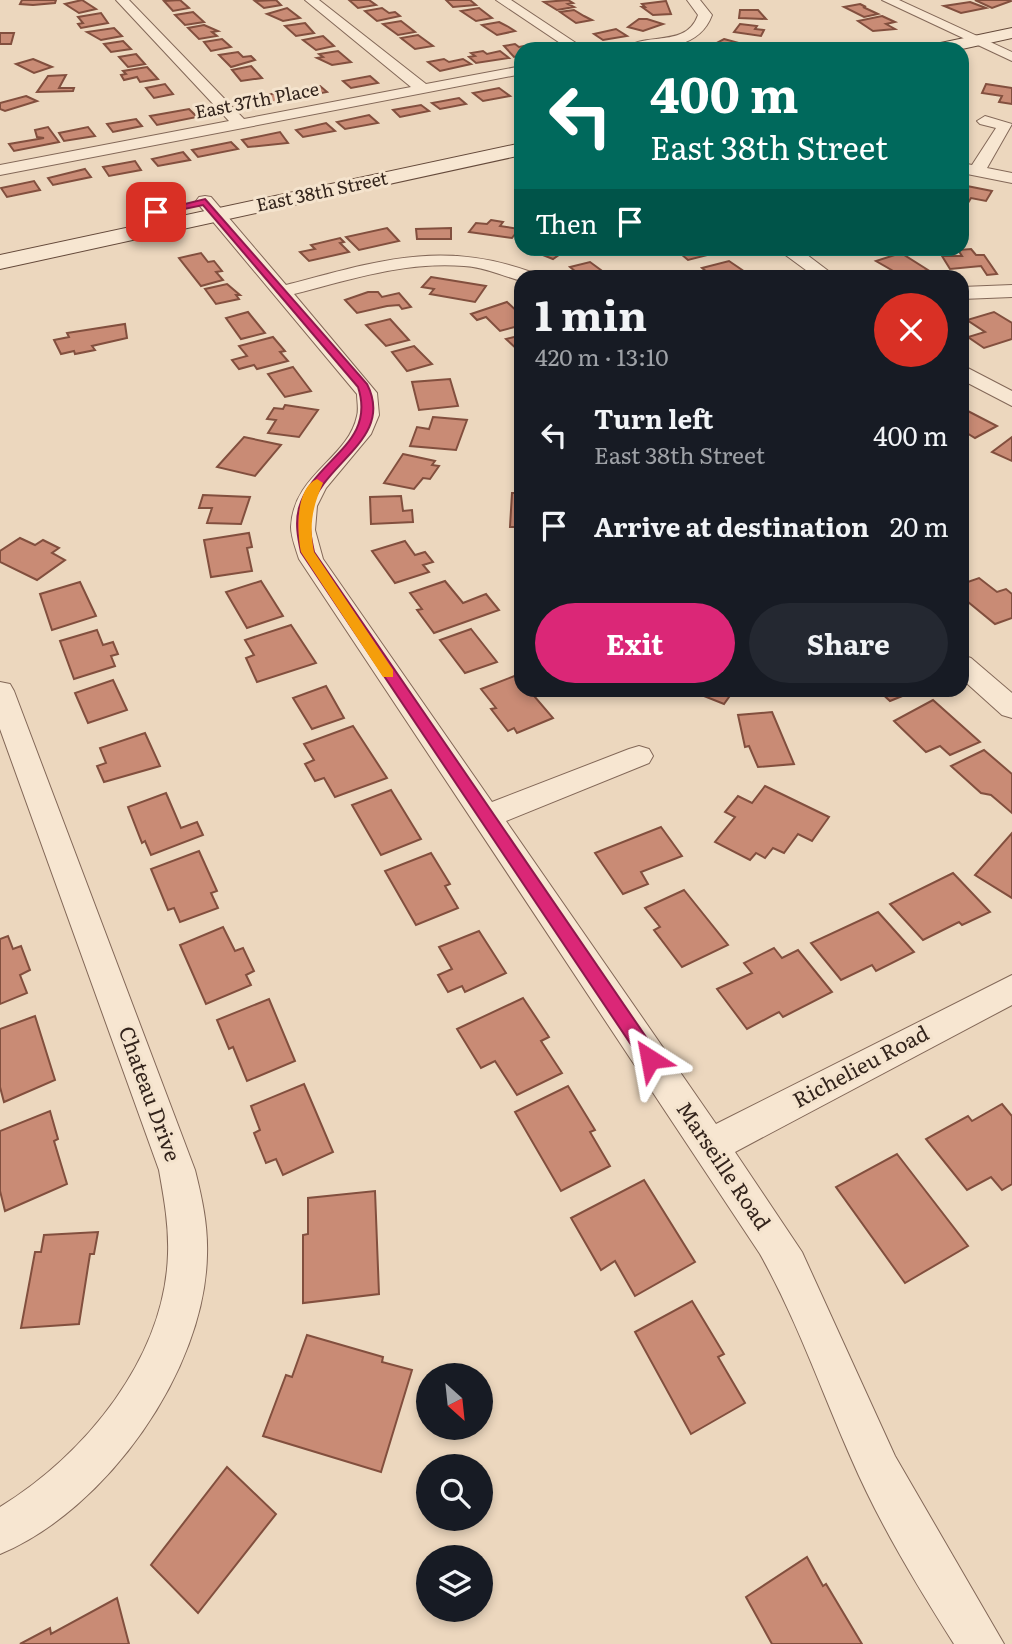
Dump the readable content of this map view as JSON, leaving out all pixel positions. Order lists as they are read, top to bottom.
{
  "streets": {
    "main road": ["East 38th Street"],
    "street": [
      "East 37th Place",
      "Richelieu Road",
      "Chateau Drive",
      "Marseille Road"
    ]
  },
  "crossings": [
    ["East 38th Street", "Marseille Road"],
    ["Richelieu Road", "Marseille Road"]
  ],
  "north": "bottom right",
  "page": {
    "turn": ["400 m", "East 38th Street"],
    "then": "Then",
    "heading": ["1 min", "420 m · 13:10"],
    "list": [
      {
        "name": "Turn left",
        "note": "East 38th Street",
        "value": "400 m"
      },
      {
        "name": "Arrive at destination",
        "value": "20 m"
      }
    ],
    "buttons": ["Exit", "Share"]
  }
}
